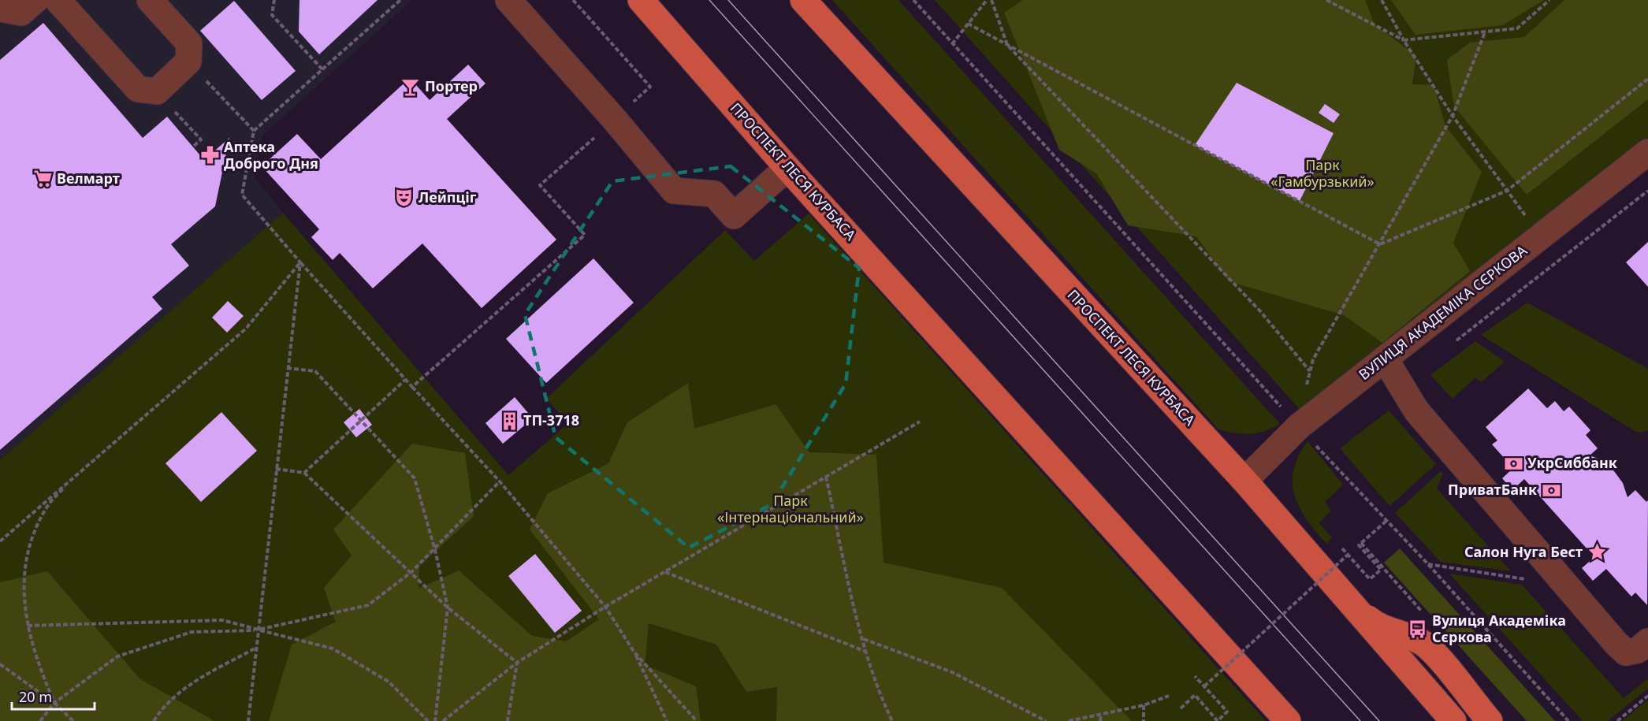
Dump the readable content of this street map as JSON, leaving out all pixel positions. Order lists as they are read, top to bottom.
{
  "streets": {
    "main road": ["ПРОСПЕКТ ЛЕСЯ КУРБАСА"],
    "street": ["ВУЛИЦЯ АКАДЕМІКА СЄРКОВА"]
  },
  "crossings": [
    ["ПРОСПЕКТ ЛЕСЯ КУРБАСА", "ВУЛИЦЯ АКАДЕМІКА СЄРКОВА"]
  ],
  "parks": ["Парк «Гамбурзький»", "Парк «Інтернаціональний»"],
  "places": {
    "bar": ["Портер"],
    "pharmacy": ["Аптека Доброго Дня"],
    "supermarket": ["Велмарт"],
    "theatre": ["Лейпціг"],
    "building": ["ТП-3718"],
    "bank": ["УкрСиббанк", "ПриватБанк"],
    "place": ["Салон Нуга Бест"],
    "bus stop": ["Вулиця Академіка Сєркова"]
  },
  "scale_bar": "20 m"
}
